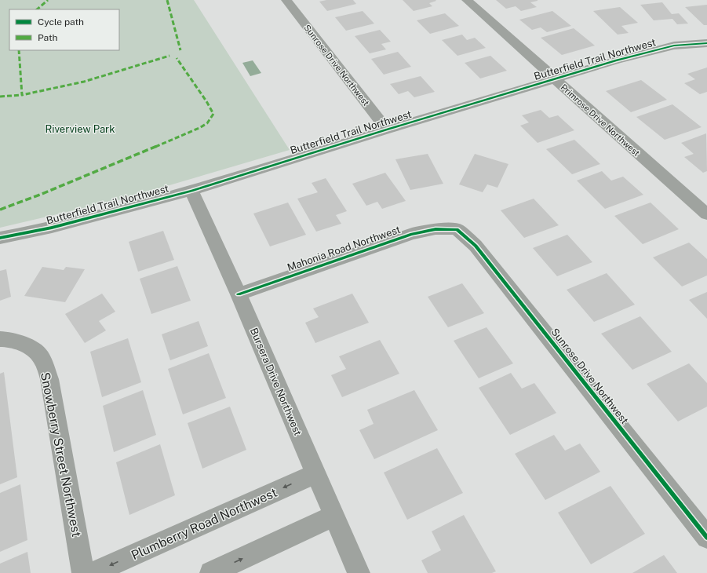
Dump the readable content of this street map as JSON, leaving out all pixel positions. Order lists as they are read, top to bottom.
{
  "streets": {
    "street": [
      "Butterfield Trail Northwest",
      "Sunrose Drive Northwest",
      "Primrose Drive Northwest",
      "Mahonia Road Northwest",
      "Bursera Drive Northwest",
      "Snowberry Street Northwest",
      "Plumberry Road Northwest"
    ]
  },
  "crossings": [
    ["Butterfield Trail Northwest", "Sunrose Drive Northwest"],
    ["Butterfield Trail Northwest", "Primrose Drive Northwest"],
    ["Butterfield Trail Northwest", "Bursera Drive Northwest"],
    ["Sunrose Drive Northwest", "Mahonia Road Northwest"],
    ["Mahonia Road Northwest", "Bursera Drive Northwest"],
    ["Bursera Drive Northwest", "Plumberry Road Northwest"]
  ],
  "parks": ["Riverview Park"],
  "legend": ["Cycle path", "Path"]
}
